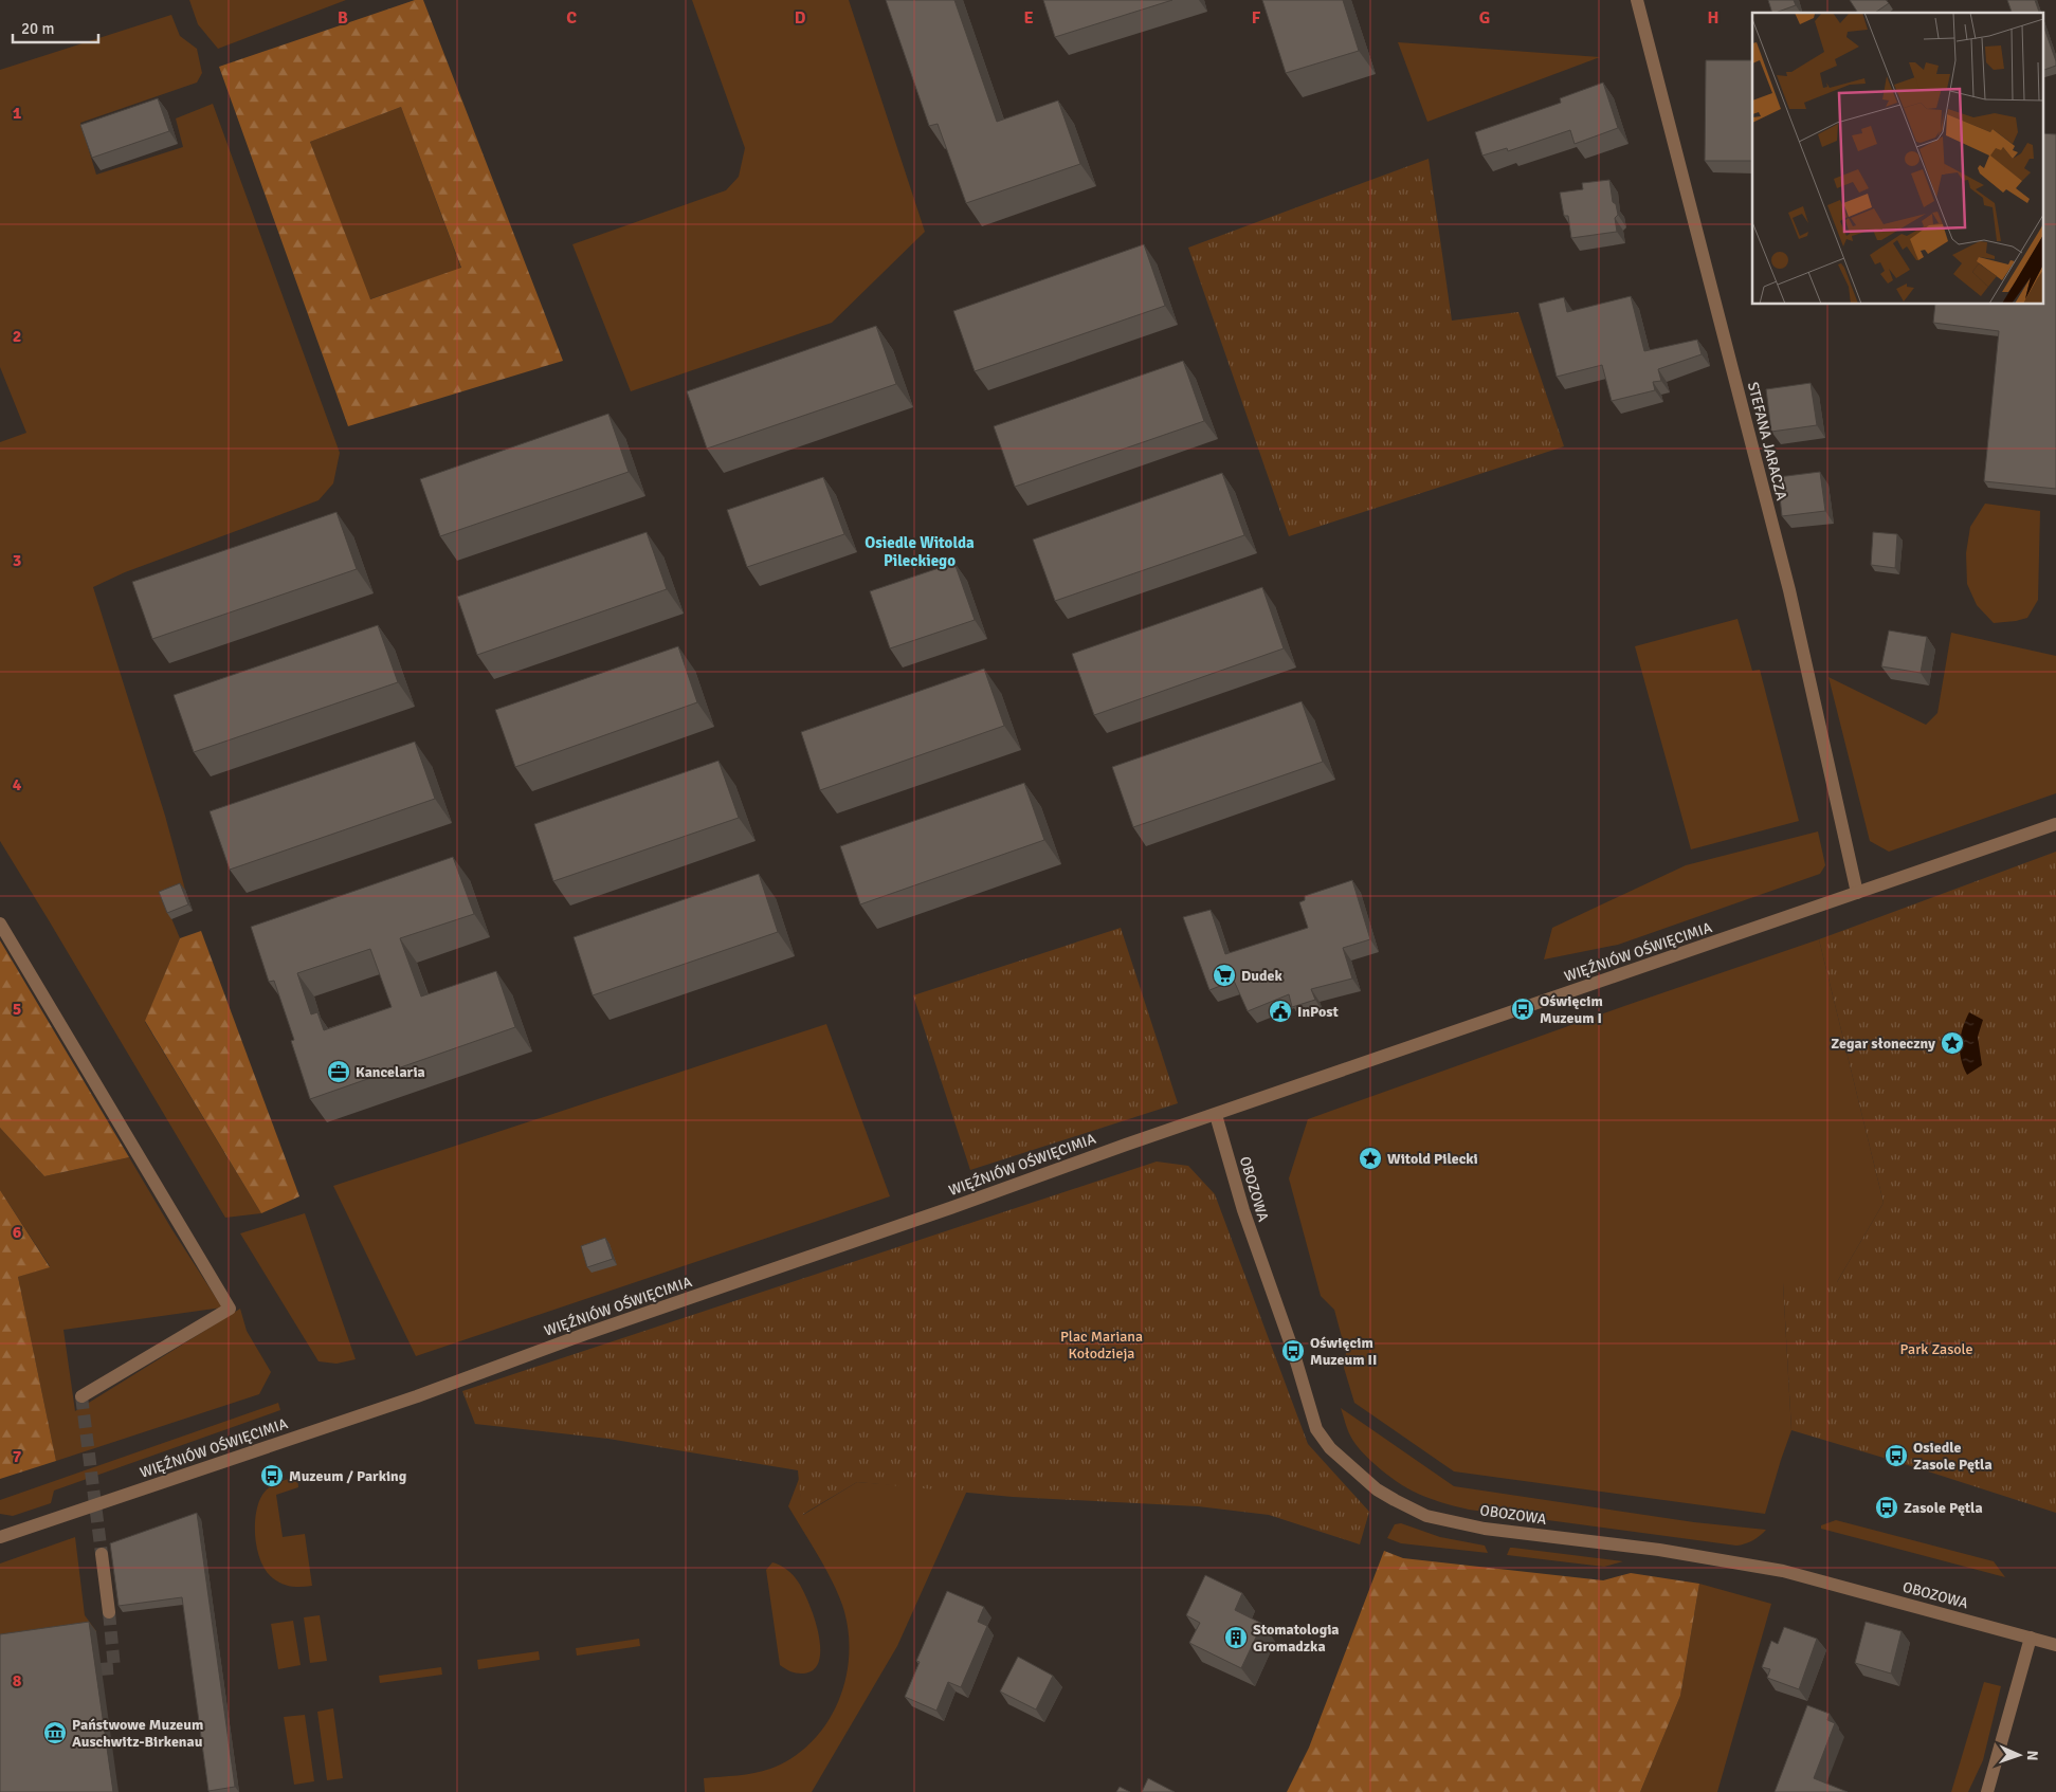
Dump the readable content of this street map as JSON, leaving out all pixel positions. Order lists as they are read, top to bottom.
{
  "streets": {
    "street": ["STEFANA JARACZA", "WIĘŹNIÓW OŚWIĘCIMIA", "OBOZOWA"]
  },
  "crossings": [
    ["STEFANA JARACZA", "WIĘŹNIÓW OŚWIĘCIMIA"],
    ["WIĘŹNIÓW OŚWIĘCIMIA", "OBOZOWA"]
  ],
  "districts": ["Osiedle Witolda Pileckiego"],
  "parks": ["Plac Mariana Kołodzieja", "Park Zasole"],
  "places": {
    "supermarket": ["Dudek"],
    "bus stop": [
      "Oświęcim Muzeum I",
      "Oświęcim Muzeum II",
      "Osiedle Zasole Pętla",
      "Muzeum / Parking",
      "Zasole Pętla"
    ],
    "public building": ["InPost"],
    "place": ["Zegar słoneczny", "Witold Pilecki"],
    "office": ["Kancelaria"],
    "building": ["Stomatologia Gromadzka"],
    "museum": ["Państwowe Muzeum Auschwitz-Birkenau"]
  },
  "scale_bar": "20 m",
  "north": "right",
  "grid": {
    "columns": [
      "B",
      "C",
      "D",
      "E",
      "F",
      "G",
      "H"
    ],
    "rows": [
      "1",
      "2",
      "3",
      "4",
      "5",
      "6",
      "7",
      "8"
    ]
  }
}
